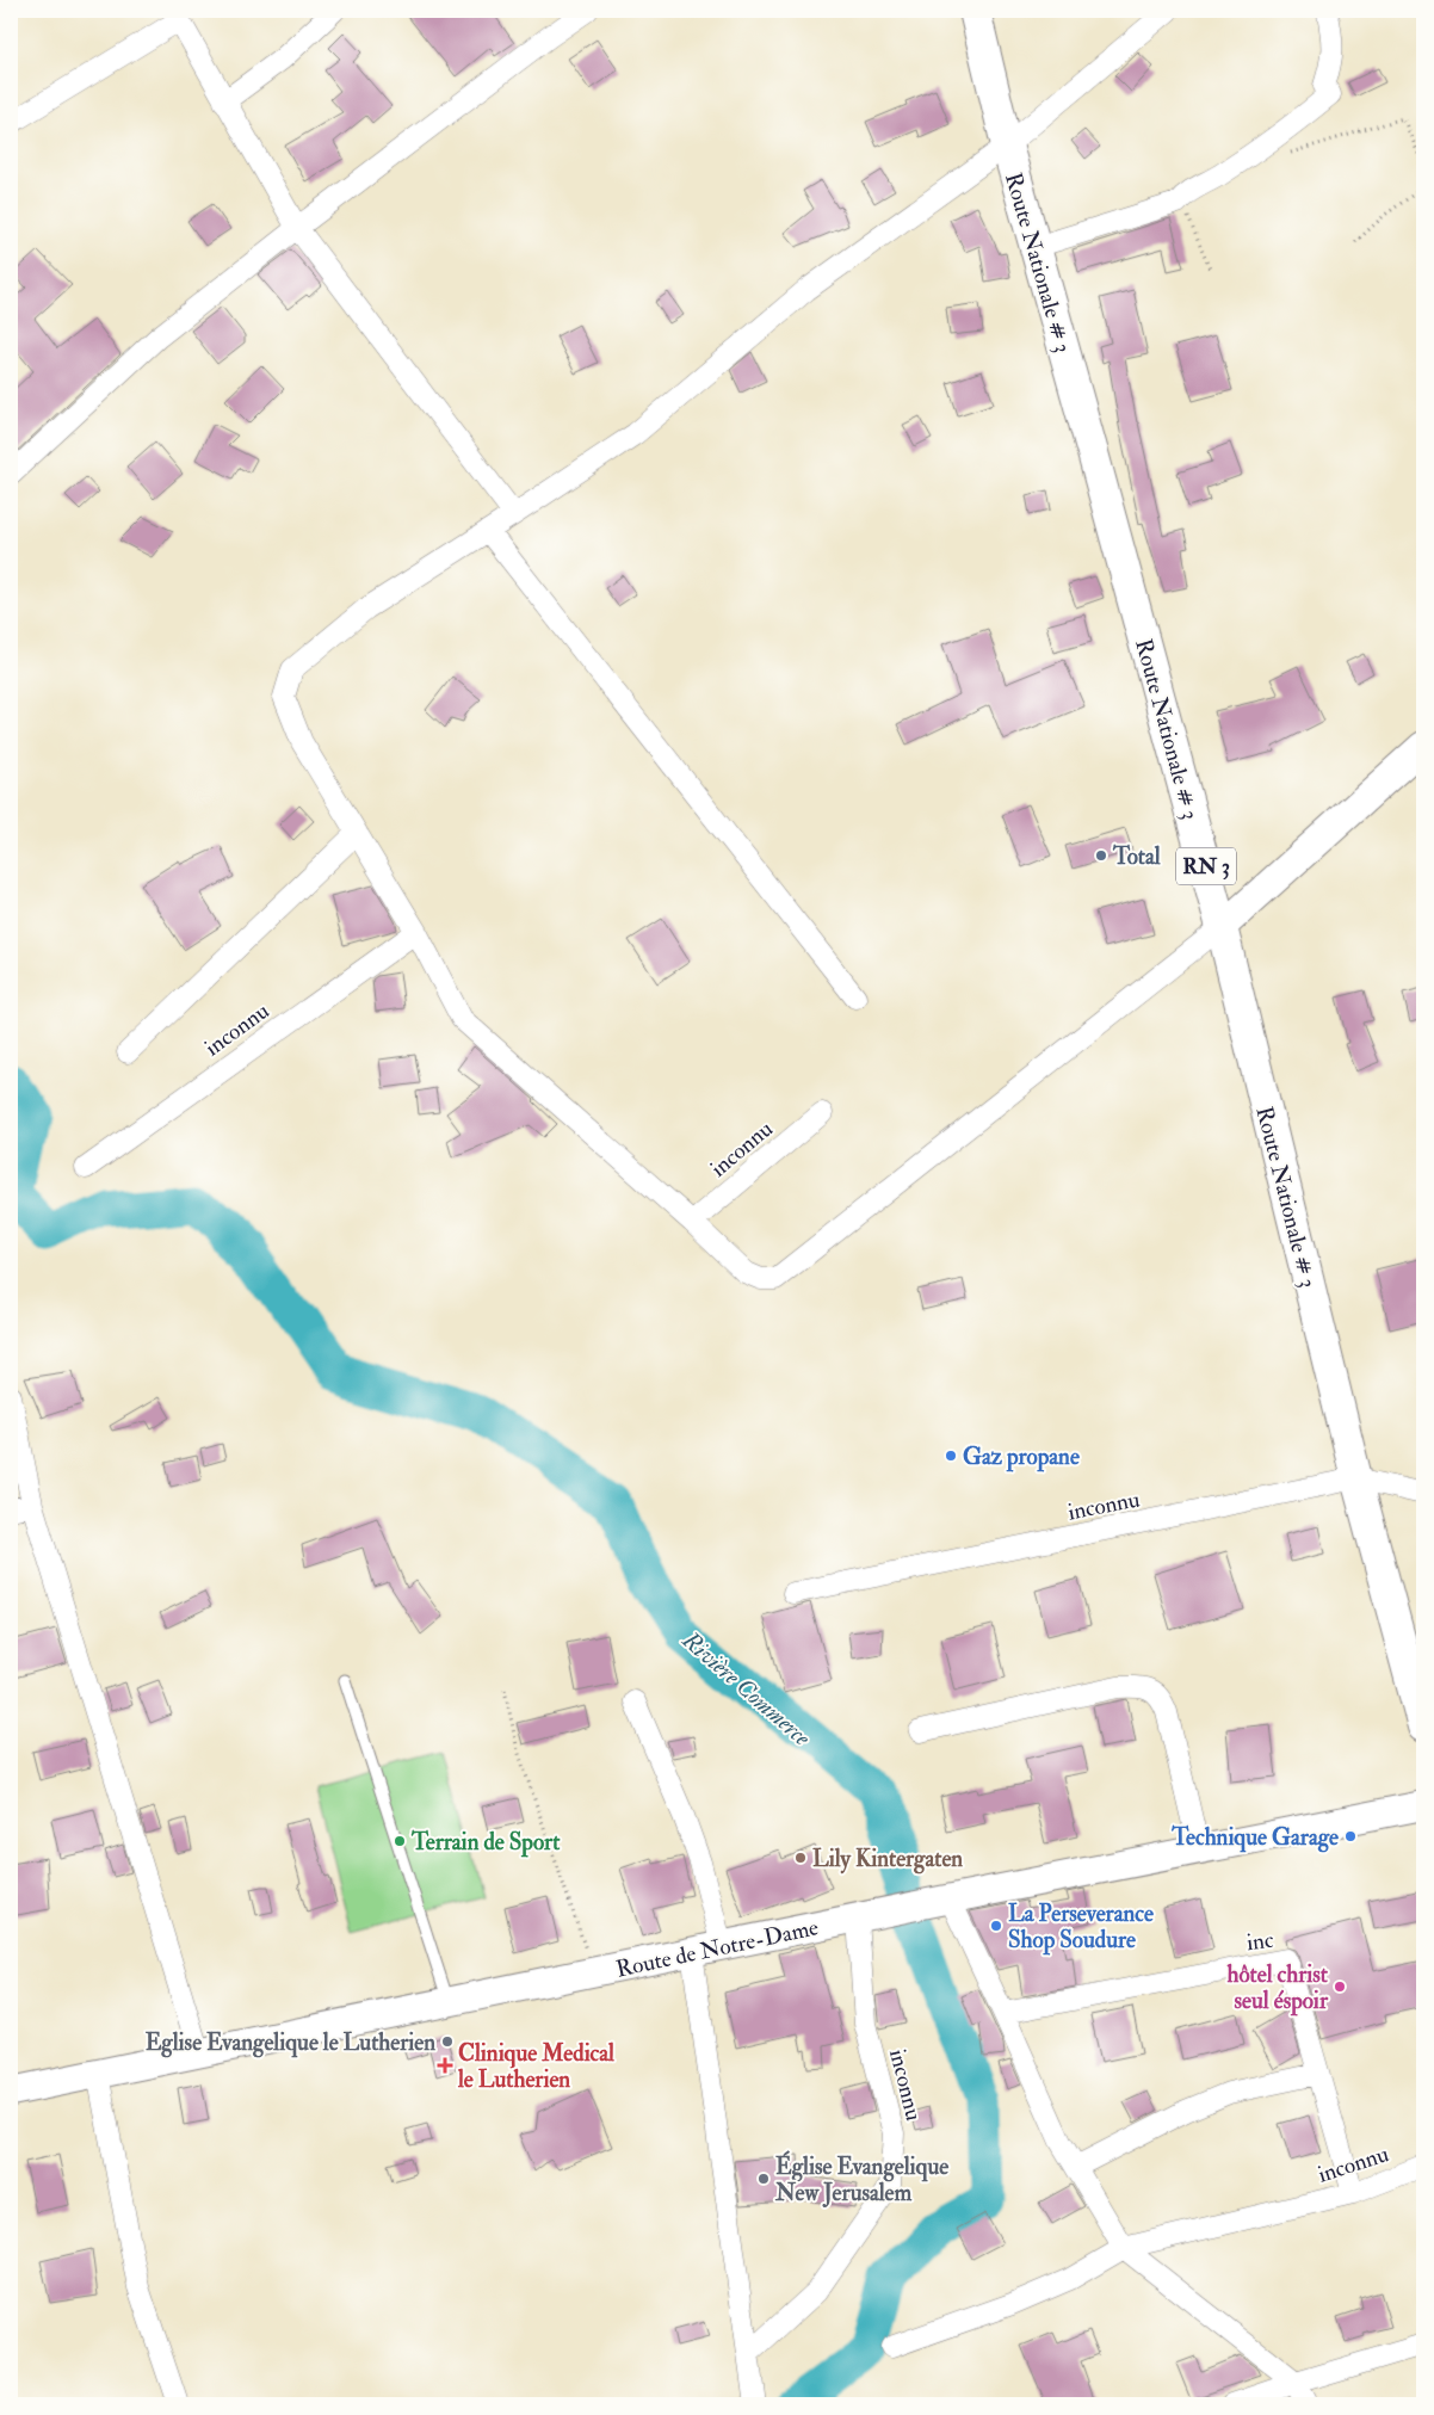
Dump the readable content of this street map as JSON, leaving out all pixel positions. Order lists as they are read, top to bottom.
{
  "streets": {
    "main road": ["Route Nationale # 3", "RN 3"],
    "street": ["inconnu", "inc", "Route de Notre-Dame"]
  },
  "crossings": [
    ["Route Nationale # 3", "inconnu"],
    ["inconnu", "inc"],
    ["inconnu", "Route de Notre-Dame"]
  ],
  "water": ["Rivière Commerce"],
  "places": {
    "other": [
      "Total",
      "Gaz propane",
      "Technique Garage",
      "Terrain de Sport",
      "Lily Kintergaten",
      "La Perseverance Shop Soudure",
      "hôtel christ seul éspoir",
      "Eglise Evangelique le Lutherien",
      "Église Evangelique New Jerusalem"
    ],
    "health": ["Clinique Medical le Lutherien"]
  }
}
